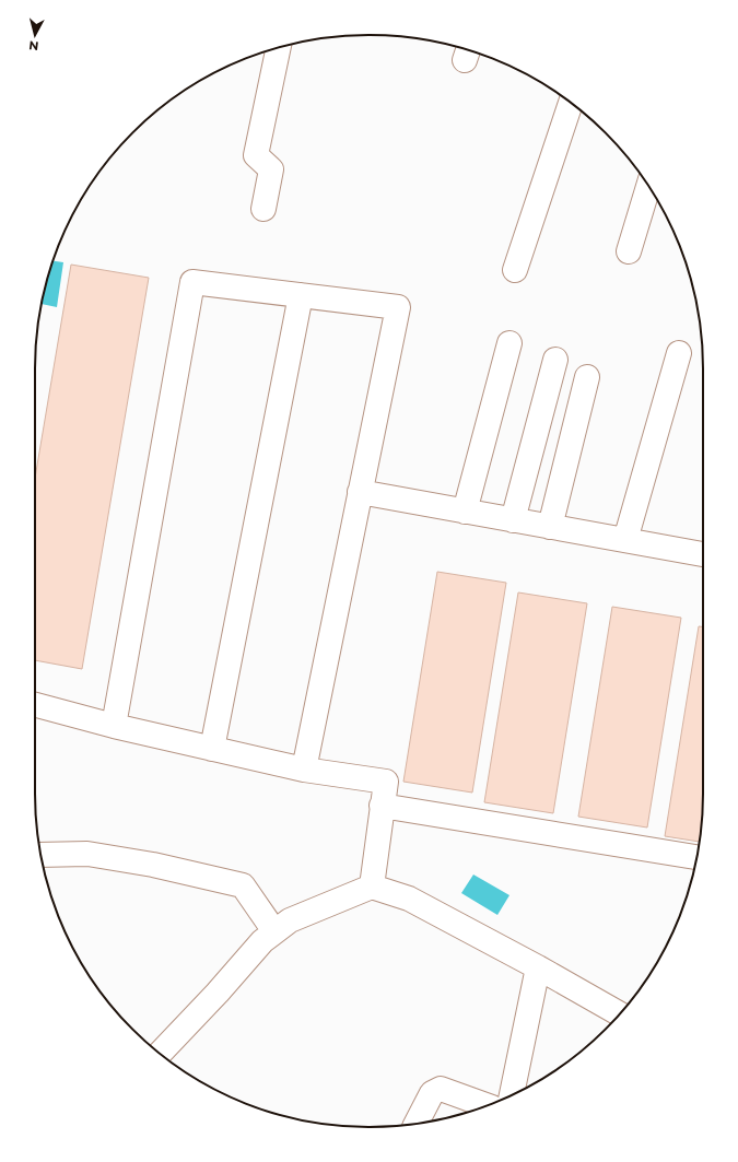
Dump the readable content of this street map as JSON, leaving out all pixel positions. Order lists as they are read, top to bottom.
{
  "north": "bottom"
}
